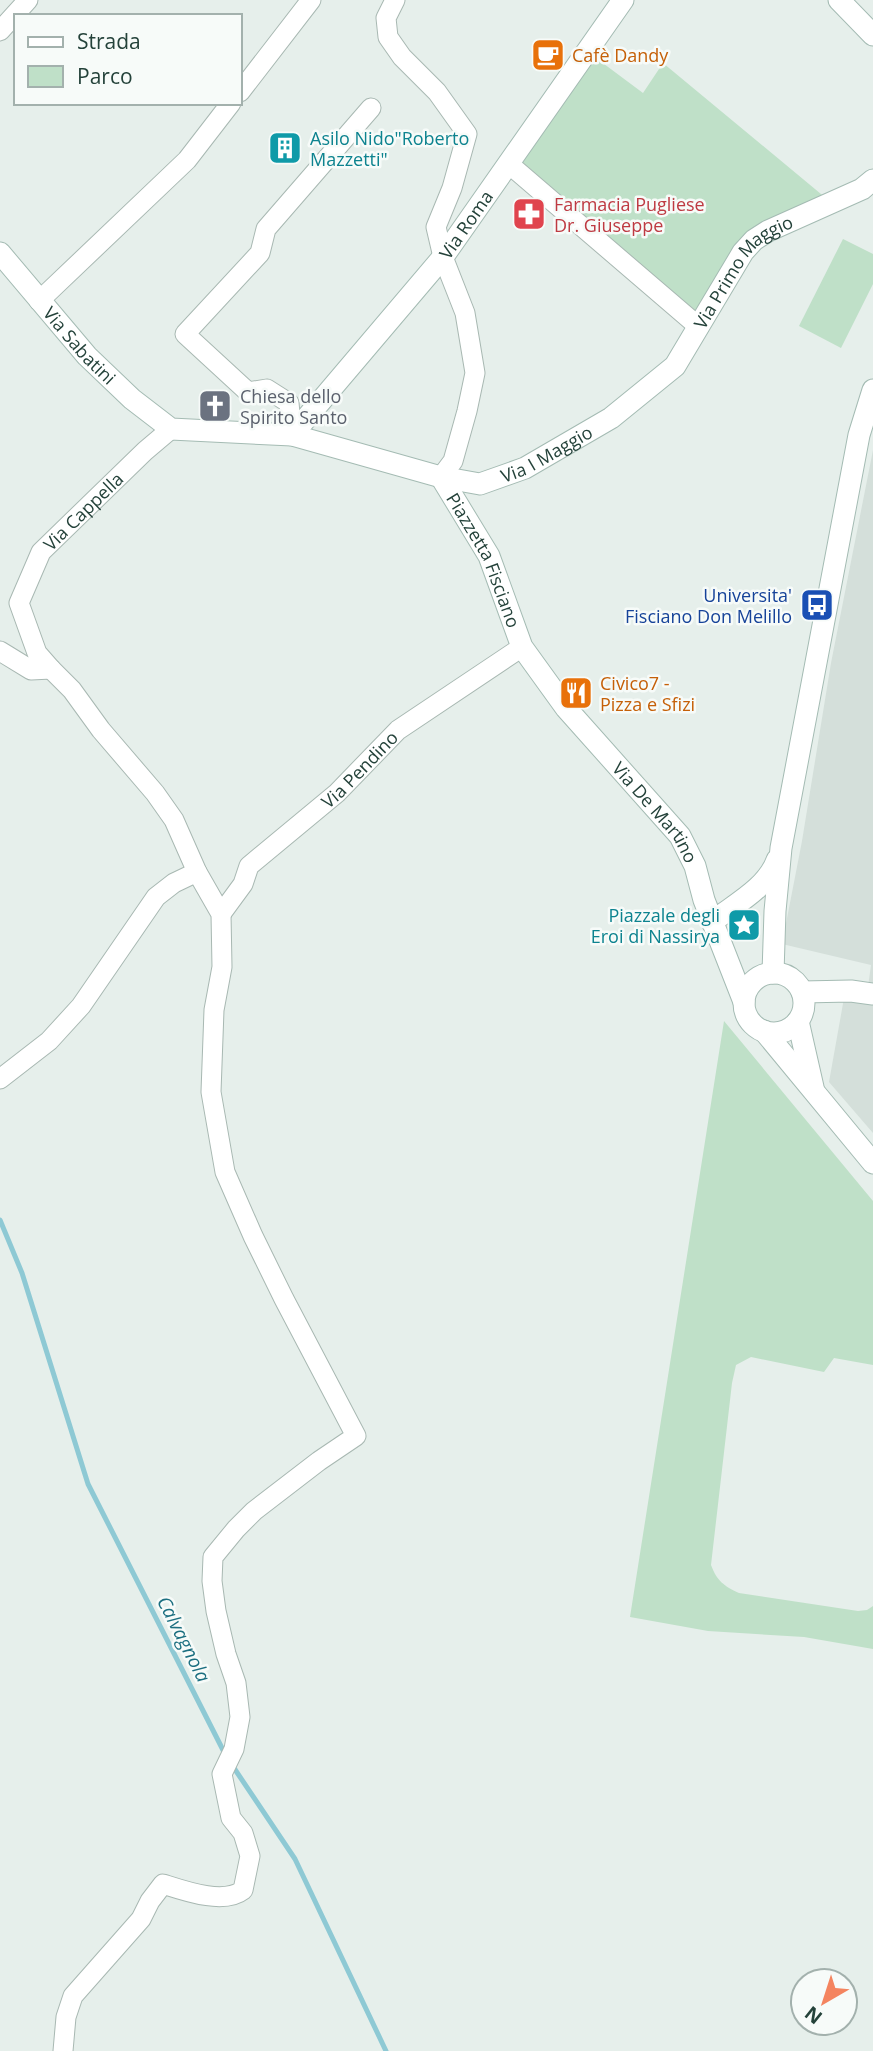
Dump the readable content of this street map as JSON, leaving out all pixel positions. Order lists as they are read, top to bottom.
{
  "streets": {
    "street": [
      "Via Roma",
      "Via Primo Maggio",
      "Via Sabatini",
      "Via I Maggio",
      "Via Cappella",
      "Piazzetta Fisciano",
      "Via Pendino",
      "Via De Martino"
    ]
  },
  "crossings": [
    ["Via Primo Maggio", "Via I Maggio"],
    ["Via Sabatini", "Via Cappella"],
    ["Via I Maggio", "Piazzetta Fisciano"],
    ["Via Cappella", "Via Pendino"],
    ["Piazzetta Fisciano", "Via Pendino"],
    ["Piazzetta Fisciano", "Via De Martino"],
    ["Via Pendino", "Via De Martino"]
  ],
  "water": ["Calvagnola"],
  "places": {
    "cafe": ["Cafè Dandy"],
    "building": ["Asilo Nido\"Roberto Mazzetti\""],
    "pharmacy": ["Farmacia Pugliese Dr. Giuseppe"],
    "church": ["Chiesa dello Spirito Santo"],
    "bus stop": ["Universita' Fisciano Don Melillo"],
    "restaurant": ["Civico7 - Pizza e Sfizi"],
    "place": ["Piazzale degli Eroi di Nassirya"]
  },
  "legend": ["Strada", "Parco"],
  "north": "bottom left"
}
